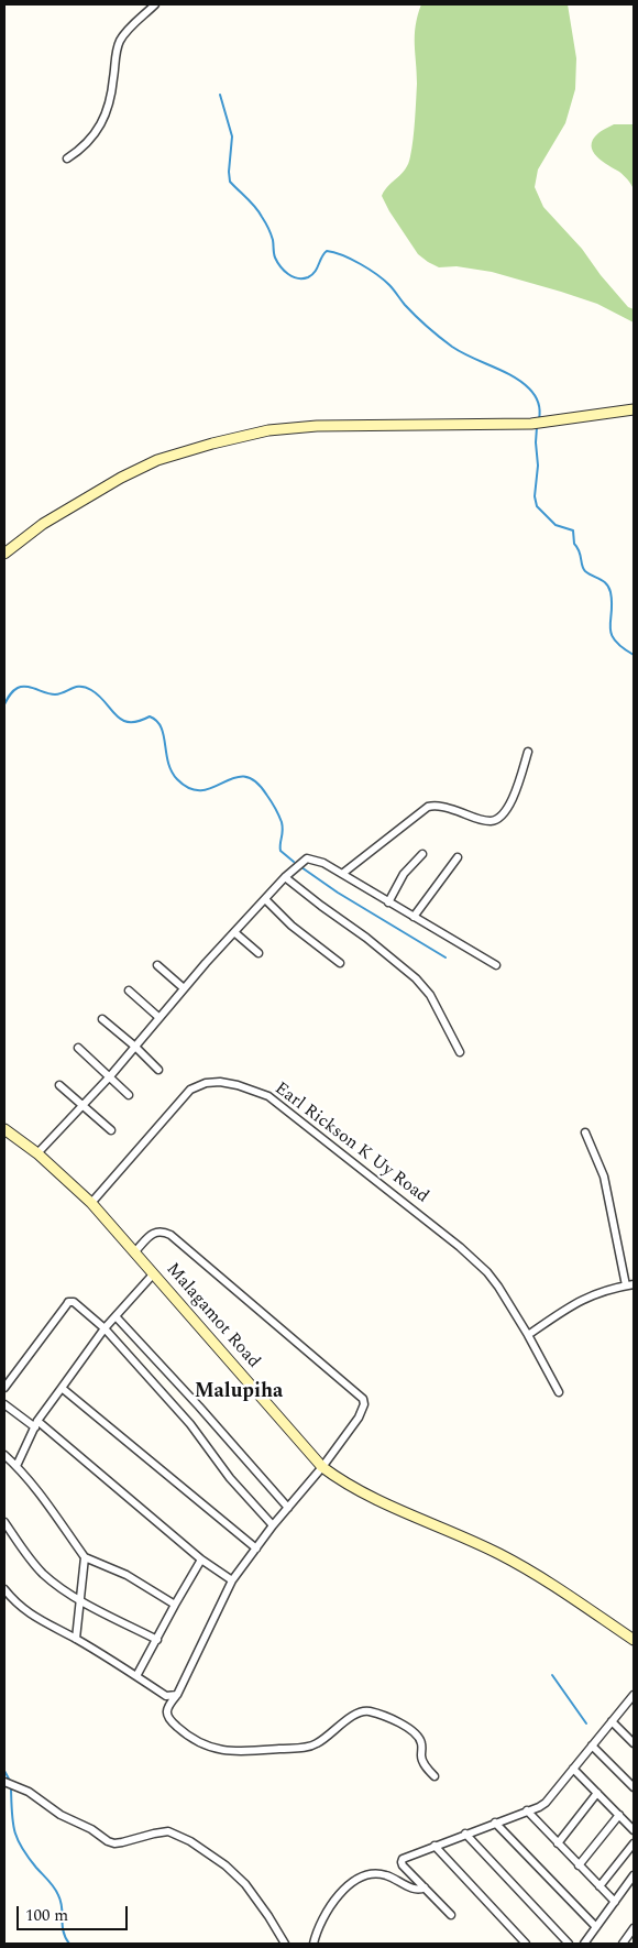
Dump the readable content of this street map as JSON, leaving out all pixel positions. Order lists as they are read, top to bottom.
{
  "streets": {
    "street": ["Earl Rickson K Uy Road", "Malagamot Road"]
  },
  "crossings": [
    ["Earl Rickson K Uy Road", "Malagamot Road"]
  ],
  "districts": ["Malupiha"],
  "scale_bar": "100 m"
}
